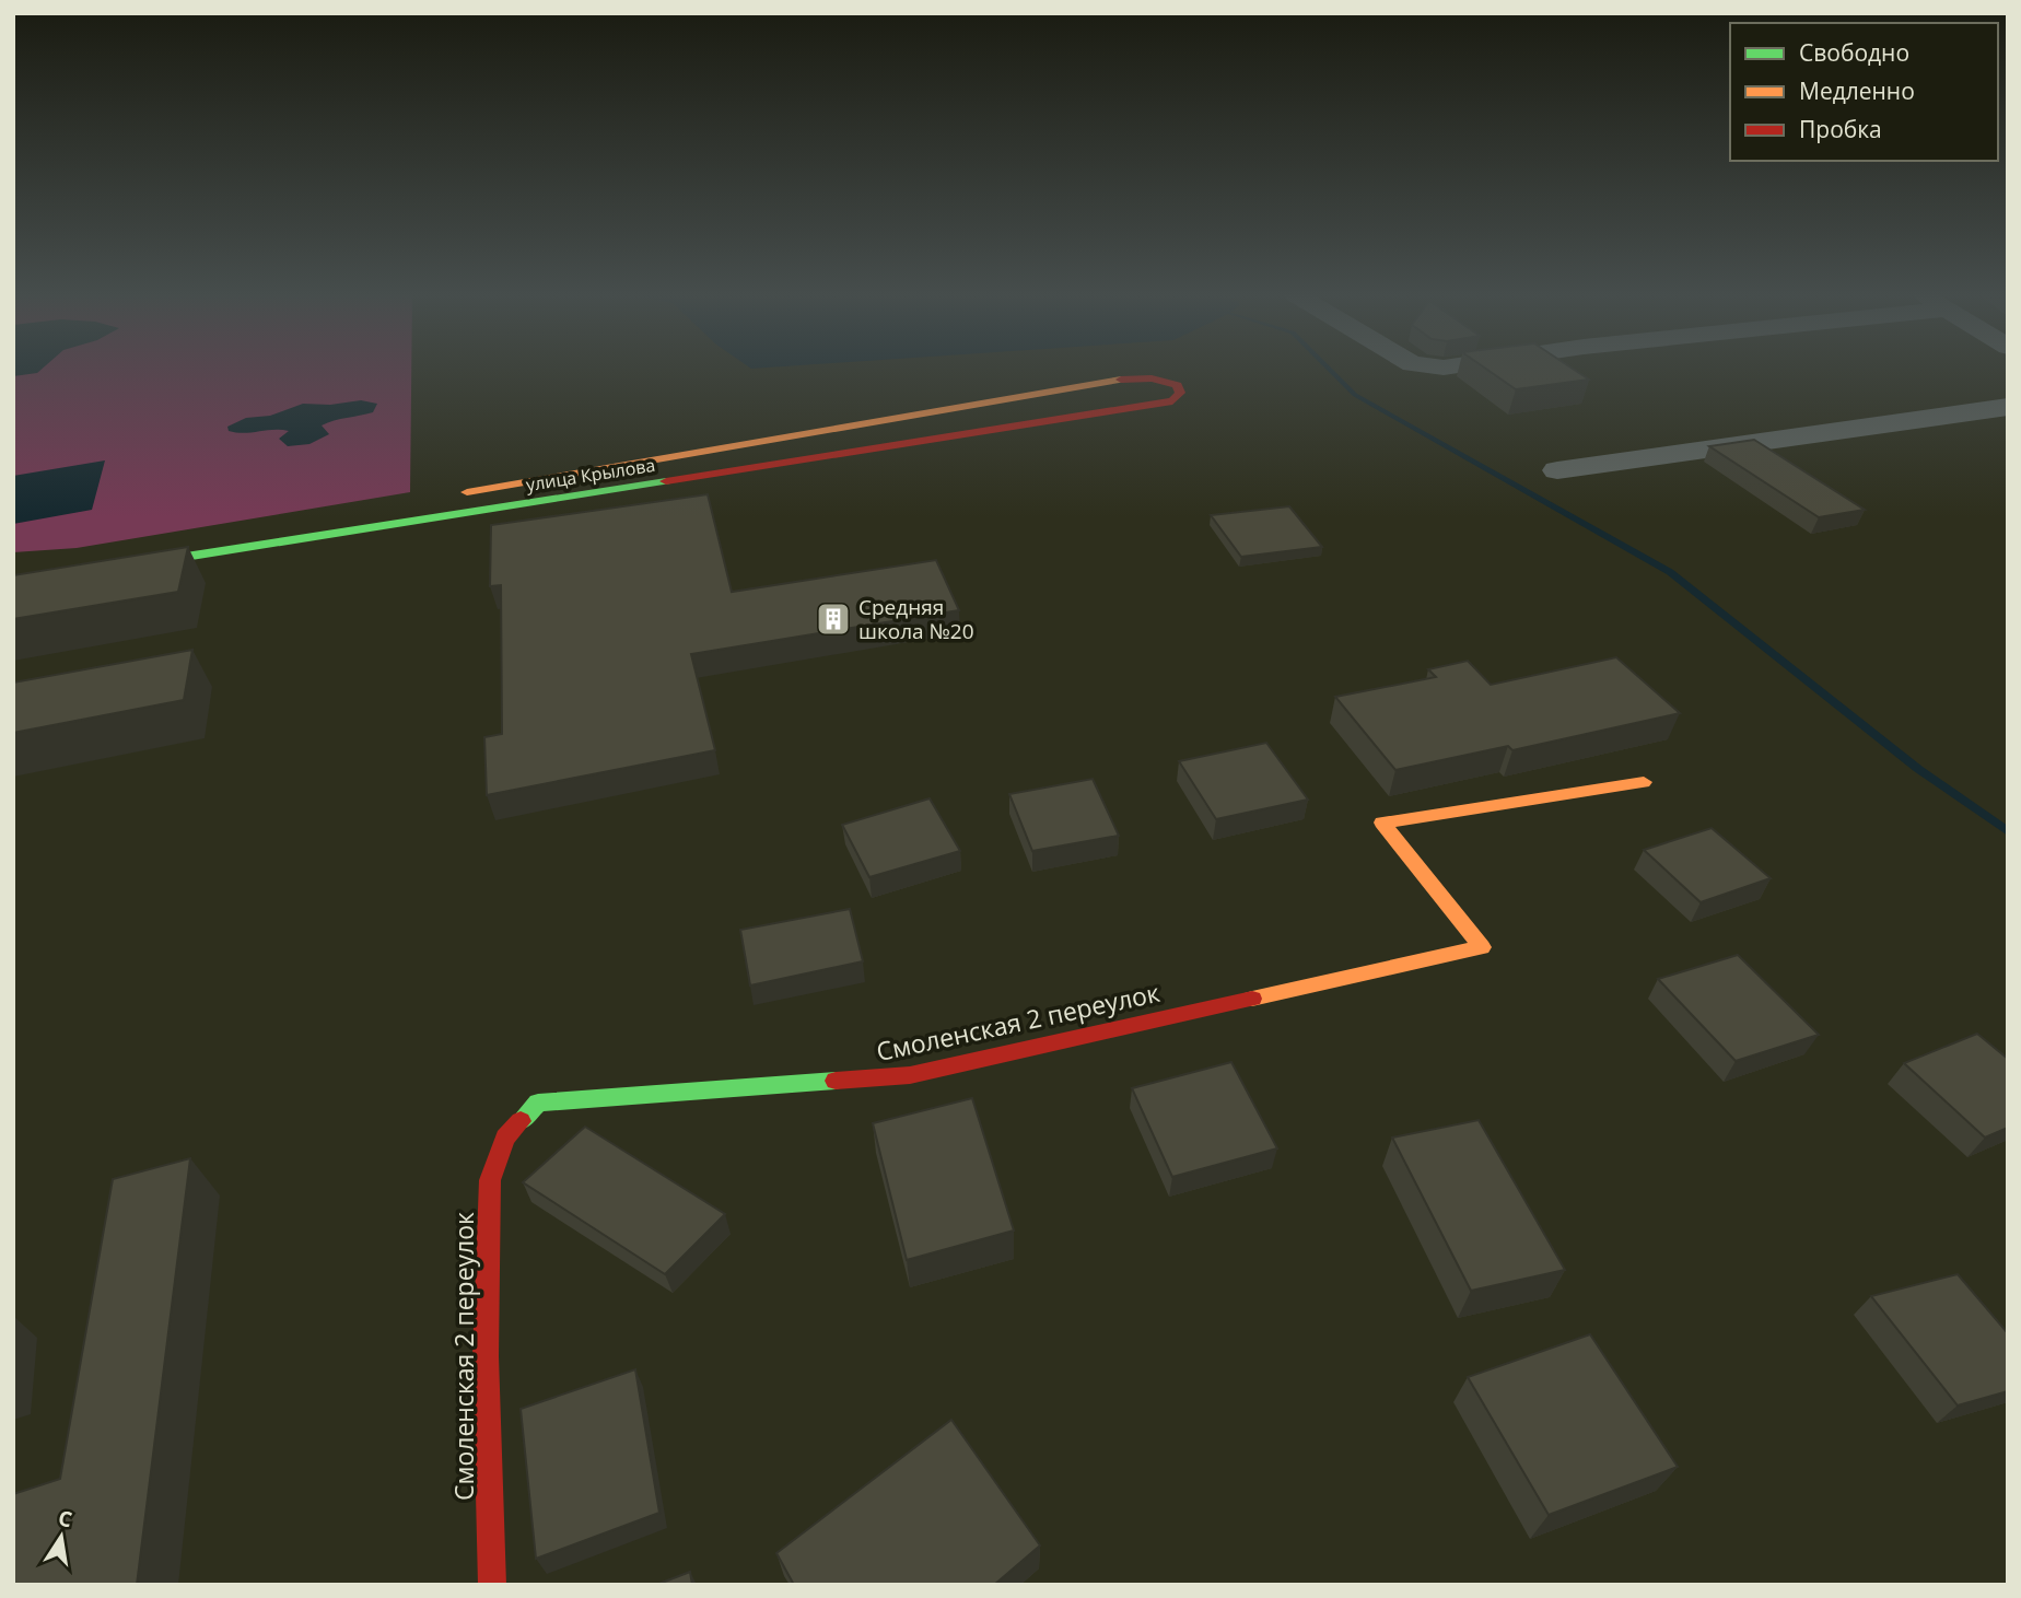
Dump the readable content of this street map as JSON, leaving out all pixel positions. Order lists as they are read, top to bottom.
{
  "streets": {
    "street": ["улица Крылова", "Смоленская 2 переулок"]
  },
  "places": {
    "building": ["Средняя школа №20"]
  },
  "legend": ["Свободно", "Медленно", "Пробка"],
  "north": "top"
}
